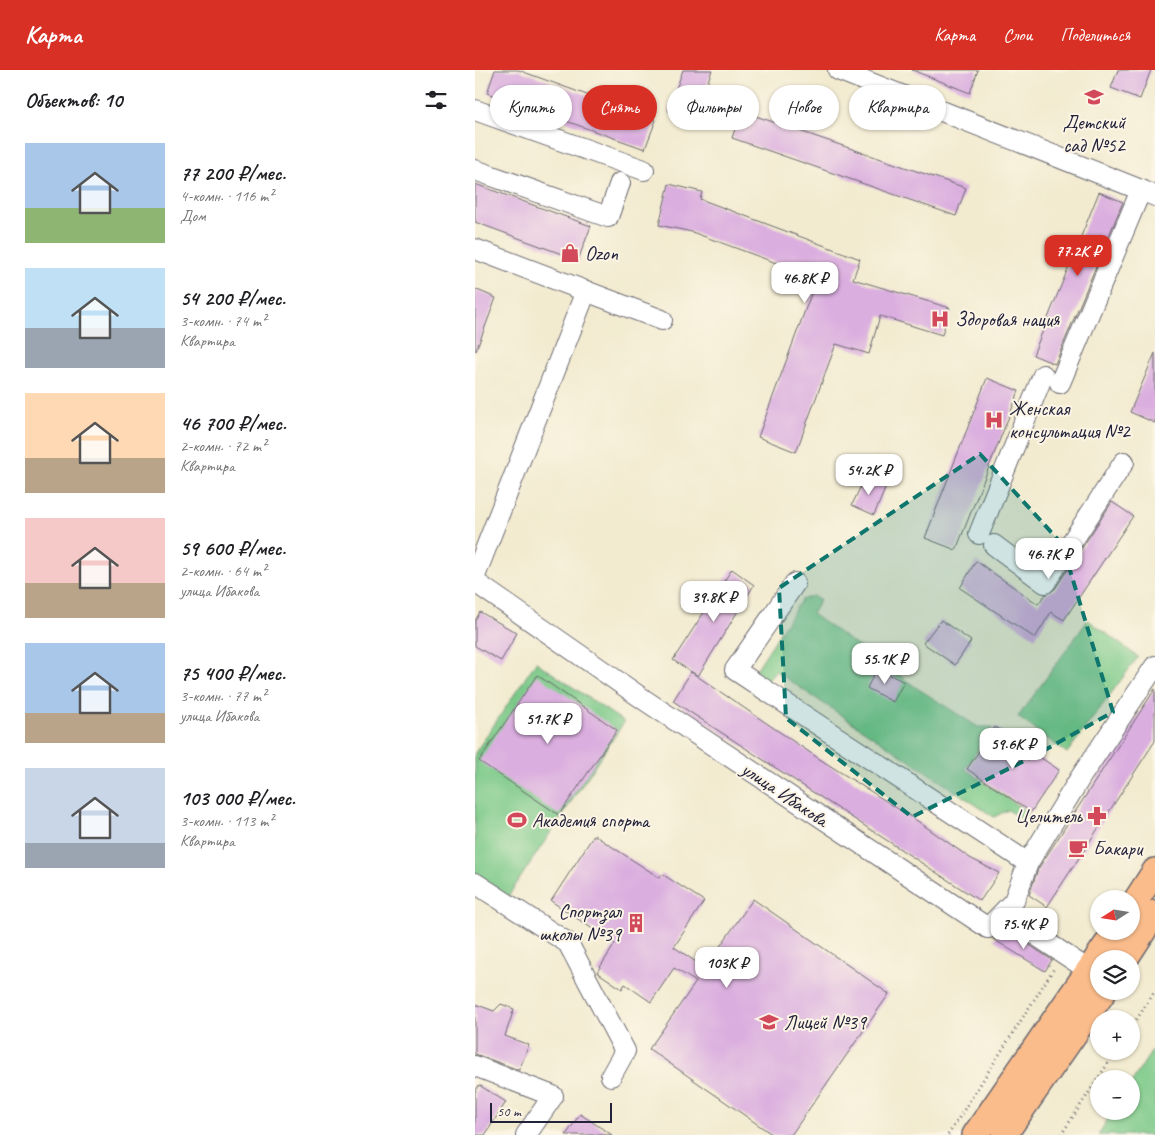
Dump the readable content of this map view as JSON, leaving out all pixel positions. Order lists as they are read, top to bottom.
{
  "streets": {
    "street": ["улица Ибакова"]
  },
  "places": {
    "school or university": ["Детский сад №52", "Лицей №39"],
    "shop": ["Ozon"],
    "hospital": ["Здоровая нация", "Женская консультация №2"],
    "pharmacy": ["Целитель"],
    "sports": ["Академия спорта"],
    "cafe": ["Бакари"],
    "building": ["Спортзал школы №39"]
  },
  "scale_bar": "50 m",
  "north": "left",
  "page": {
    "header": "Карта",
    "nav": ["Карта", "Слои", "Поделиться"],
    "heading": "Объектов: 10",
    "chip": [
      "Купить",
      "Снять",
      "Фильтры",
      "Новое",
      "Квартира"
    ],
    "list": [
      {
        "name": "77 200 ₽/мес.",
        "note": "4-комн. · 116 m² · Дом"
      },
      {
        "name": "54 200 ₽/мес.",
        "note": "3-комн. · 74 m² · Квартира"
      },
      {
        "name": "46 700 ₽/мес.",
        "note": "2-комн. · 72 m² · Квартира"
      },
      {
        "name": "59 600 ₽/мес.",
        "note": "2-комн. · 64 m² · улица Ибакова"
      },
      {
        "name": "75 400 ₽/мес.",
        "note": "3-комн. · 77 m² · улица Ибакова"
      },
      {
        "name": "103 000 ₽/мес.",
        "note": "3-комн. · 113 m² · Квартира"
      }
    ],
    "price": [
      "77.2K ₽",
      "46.8K ₽",
      "54.2K ₽",
      "46.7K ₽",
      "39.8K ₽",
      "55.1K ₽",
      "51.7K ₽",
      "59.6K ₽",
      "75.4K ₽",
      "103K ₽"
    ],
    "map_buttons": ["+", "−"],
    "scale": "50 m"
  }
}
